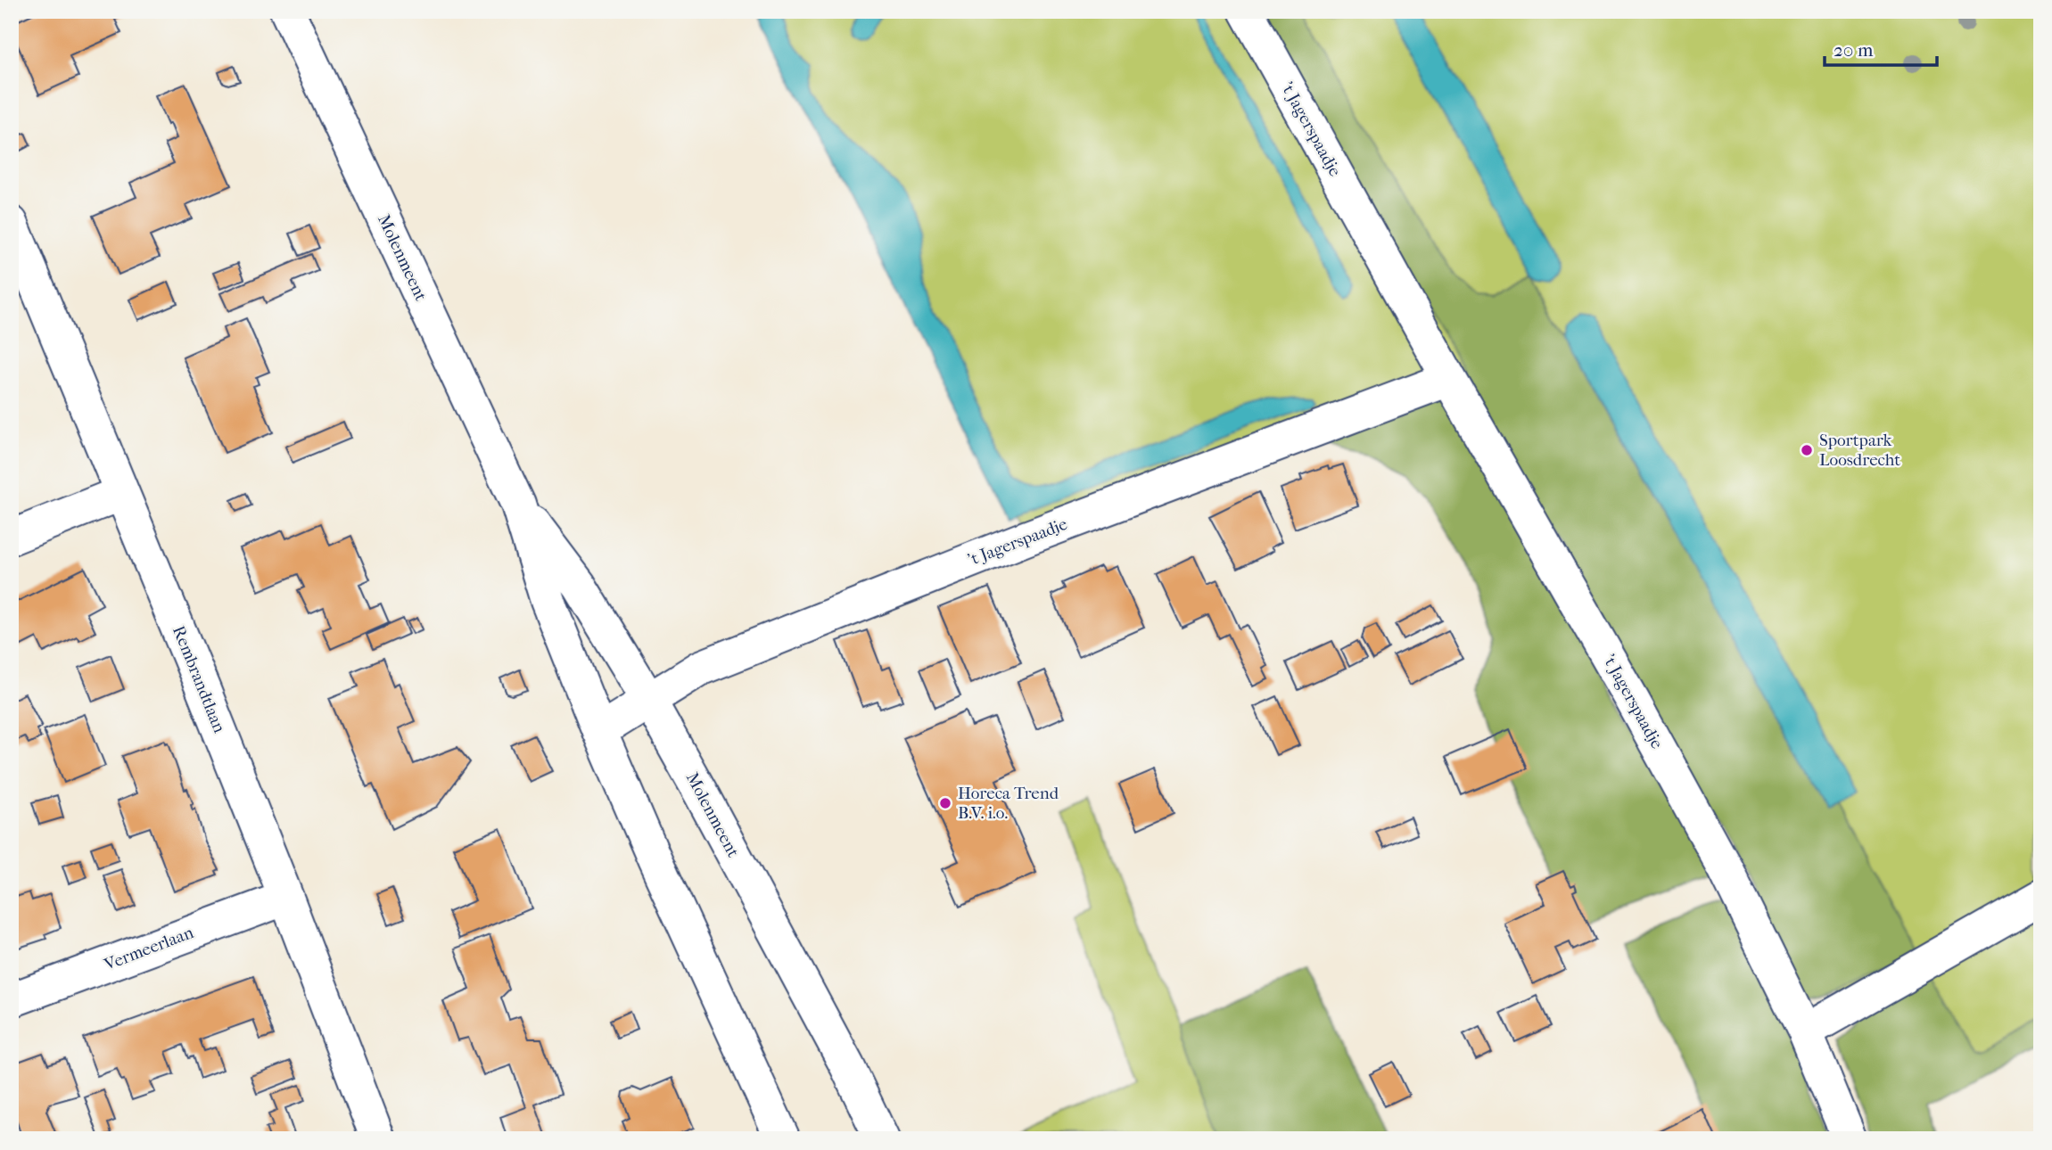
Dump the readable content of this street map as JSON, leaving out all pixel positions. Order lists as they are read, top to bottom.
{
  "streets": {
    "street": [
      "'t Jagerspaadje",
      "Molenmeent",
      "Rembrandtlaan",
      "Vermeerlaan"
    ]
  },
  "crossings": [
    ["'t Jagerspaadje", "Molenmeent"],
    ["Rembrandtlaan", "Vermeerlaan"]
  ],
  "places": ["Sportpark Loosdrecht", "Horeca Trend B.V. i.o."],
  "scale_bar": "20 m"
}
